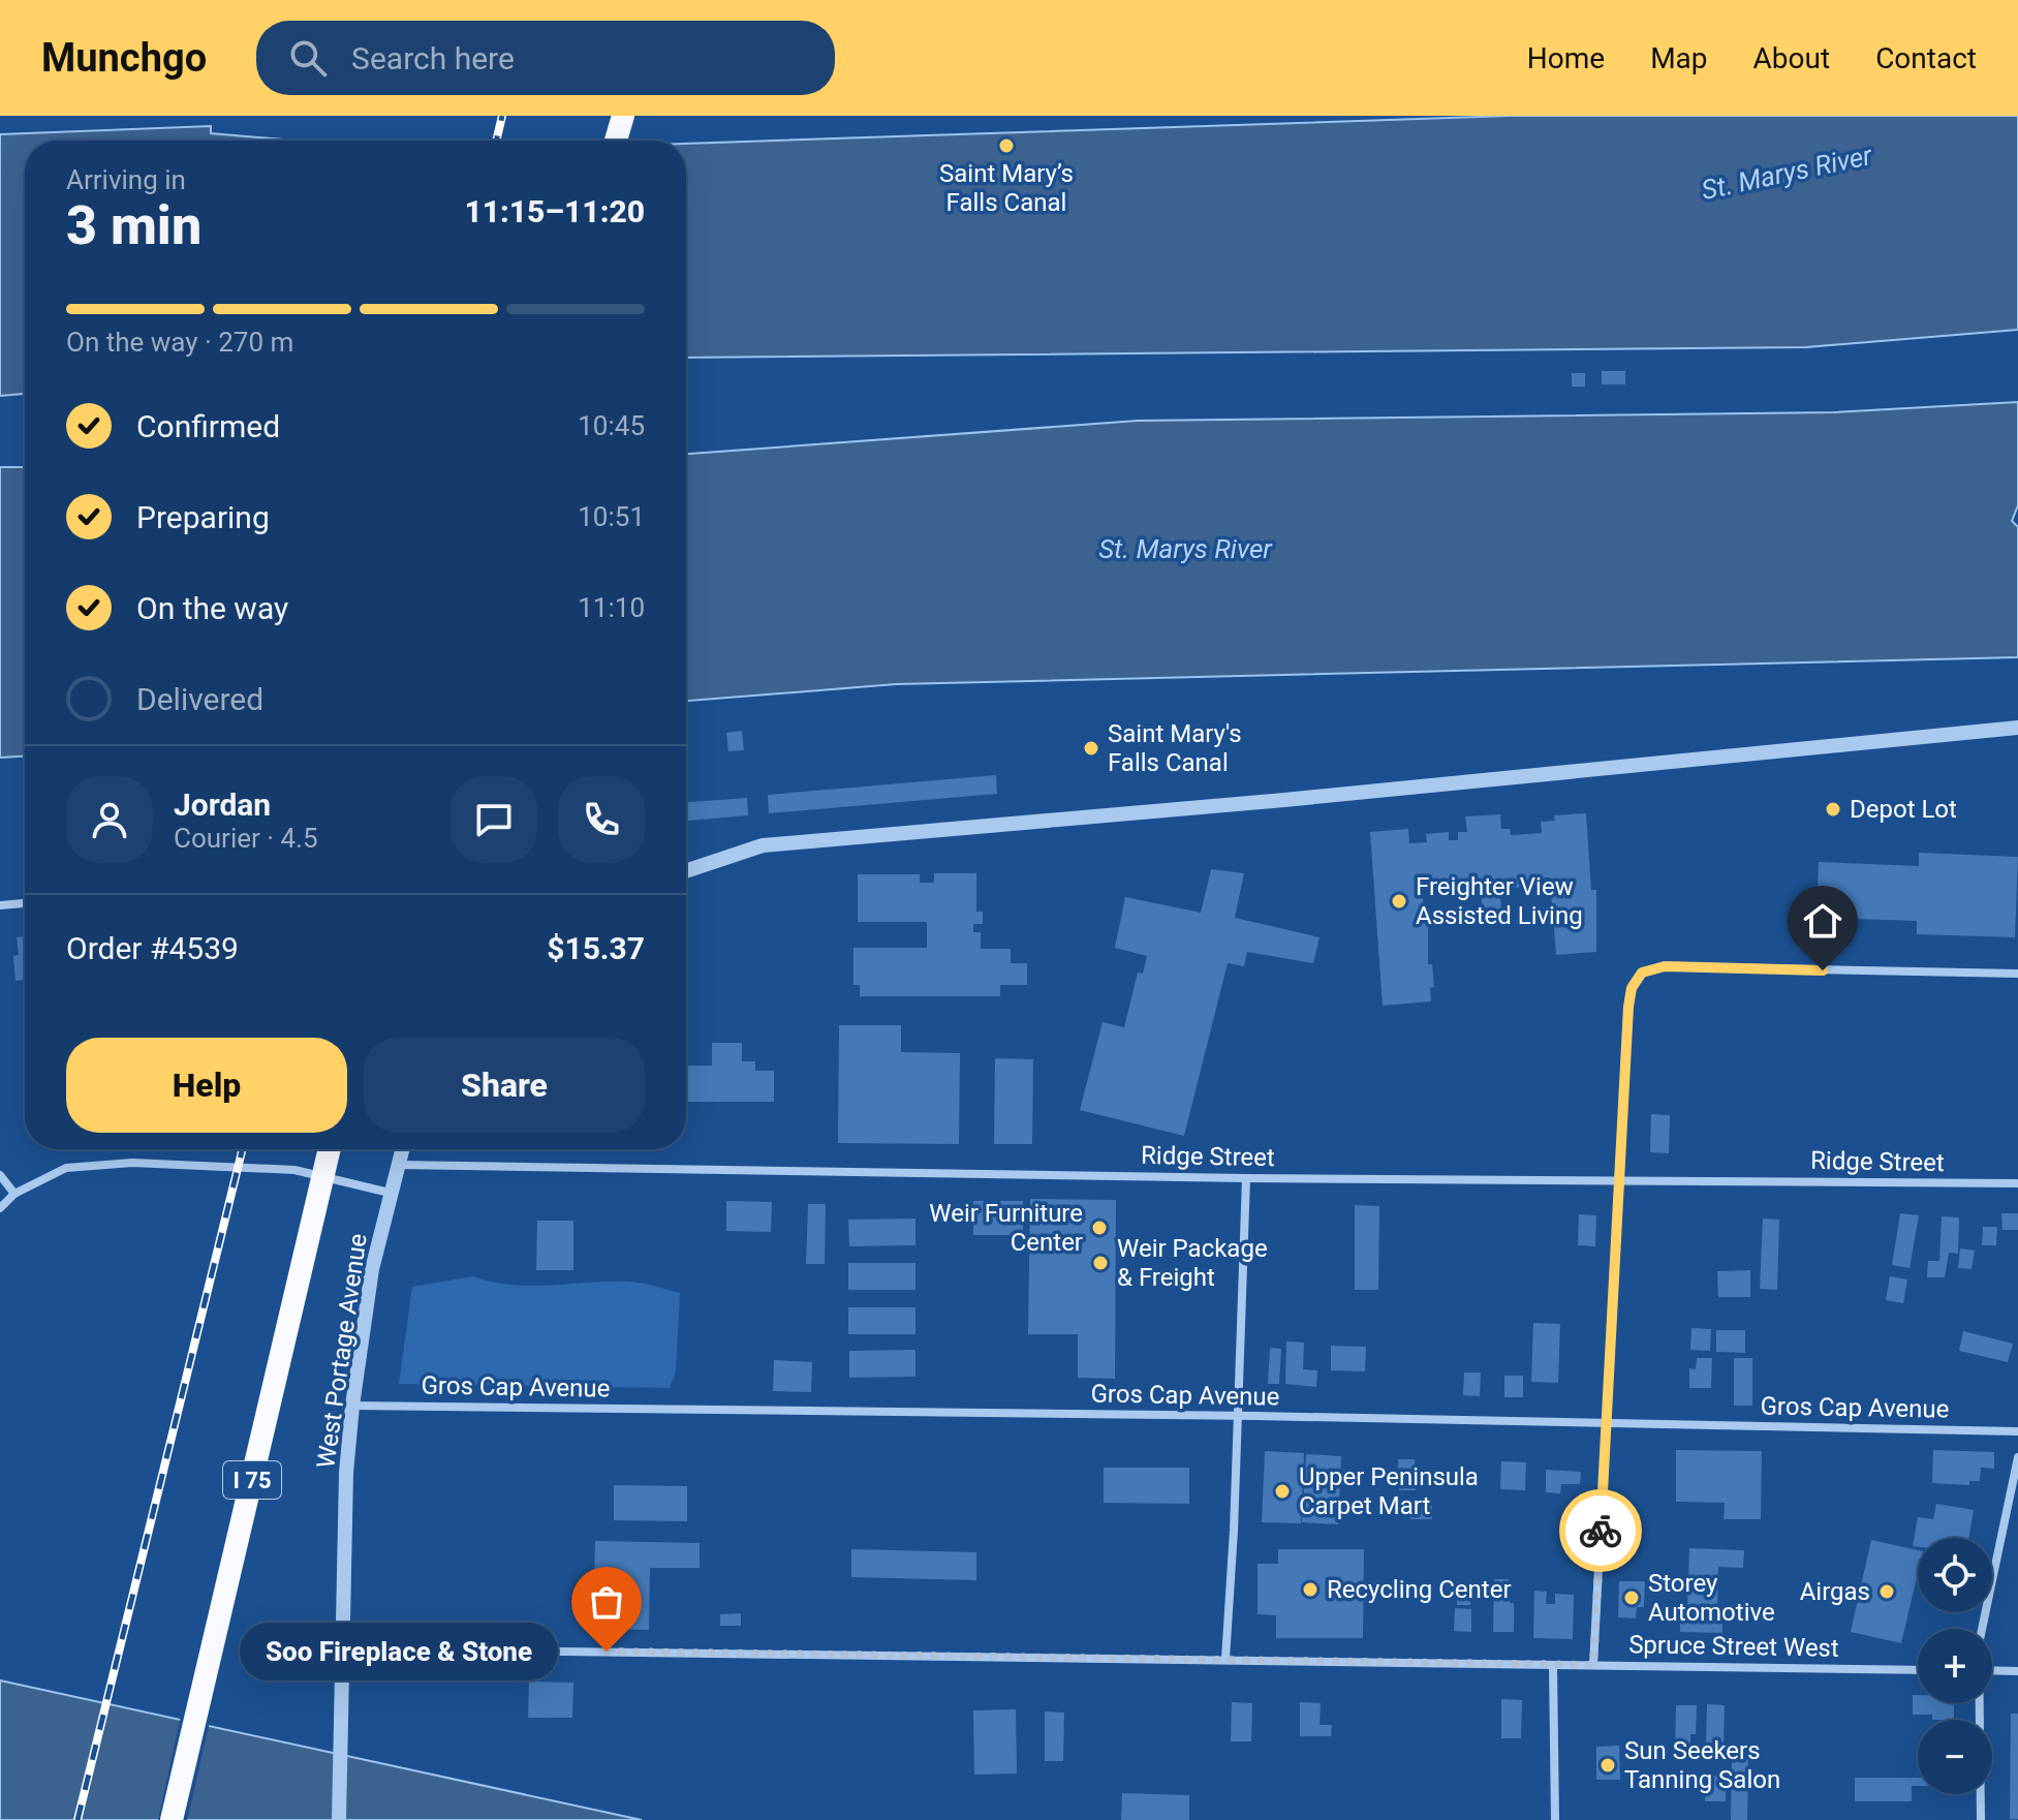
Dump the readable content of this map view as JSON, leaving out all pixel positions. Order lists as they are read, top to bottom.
{
  "streets": {
    "highway": ["I 75"],
    "street": [
      "Ridge Street",
      "West Portage Avenue",
      "Gros Cap Avenue",
      "Spruce Street West"
    ]
  },
  "crossings": [
    ["Ridge Street", "West Portage Avenue"],
    ["West Portage Avenue", "Gros Cap Avenue"],
    ["West Portage Avenue", "Spruce Street West"]
  ],
  "water": ["St. Marys River"],
  "places": [
    "Saint Mary’s Falls Canal",
    "Saint Mary's Falls Canal",
    "Depot Lot",
    "Freighter View Assisted Living",
    "Weir Furniture Center",
    "Weir Package & Freight",
    "Upper Peninsula Carpet Mart",
    "Recycling Center",
    "Airgas",
    "Storey Automotive",
    "Soo Fireplace & Stone",
    "Sun Seekers Tanning Salon"
  ],
  "page": {
    "header": "Munchgo",
    "search": "Search here",
    "nav": [
      "Home",
      "Map",
      "About",
      "Contact"
    ],
    "heading": ["3 min", "Arriving in", "11:15–11:20"],
    "panel": [
      "Jordan",
      "Courier · 4.5",
      "Order #4539",
      "$15.37"
    ],
    "bar": "On the way · 270 m",
    "list": [
      ["Confirmed", "10:45"],
      ["Preparing", "10:51"],
      ["On the way", "11:10"],
      "Delivered"
    ],
    "buttons": ["Help", "Share"],
    "map_buttons": ["+", "−"],
    "bubble": "Soo Fireplace & Stone"
  }
}
